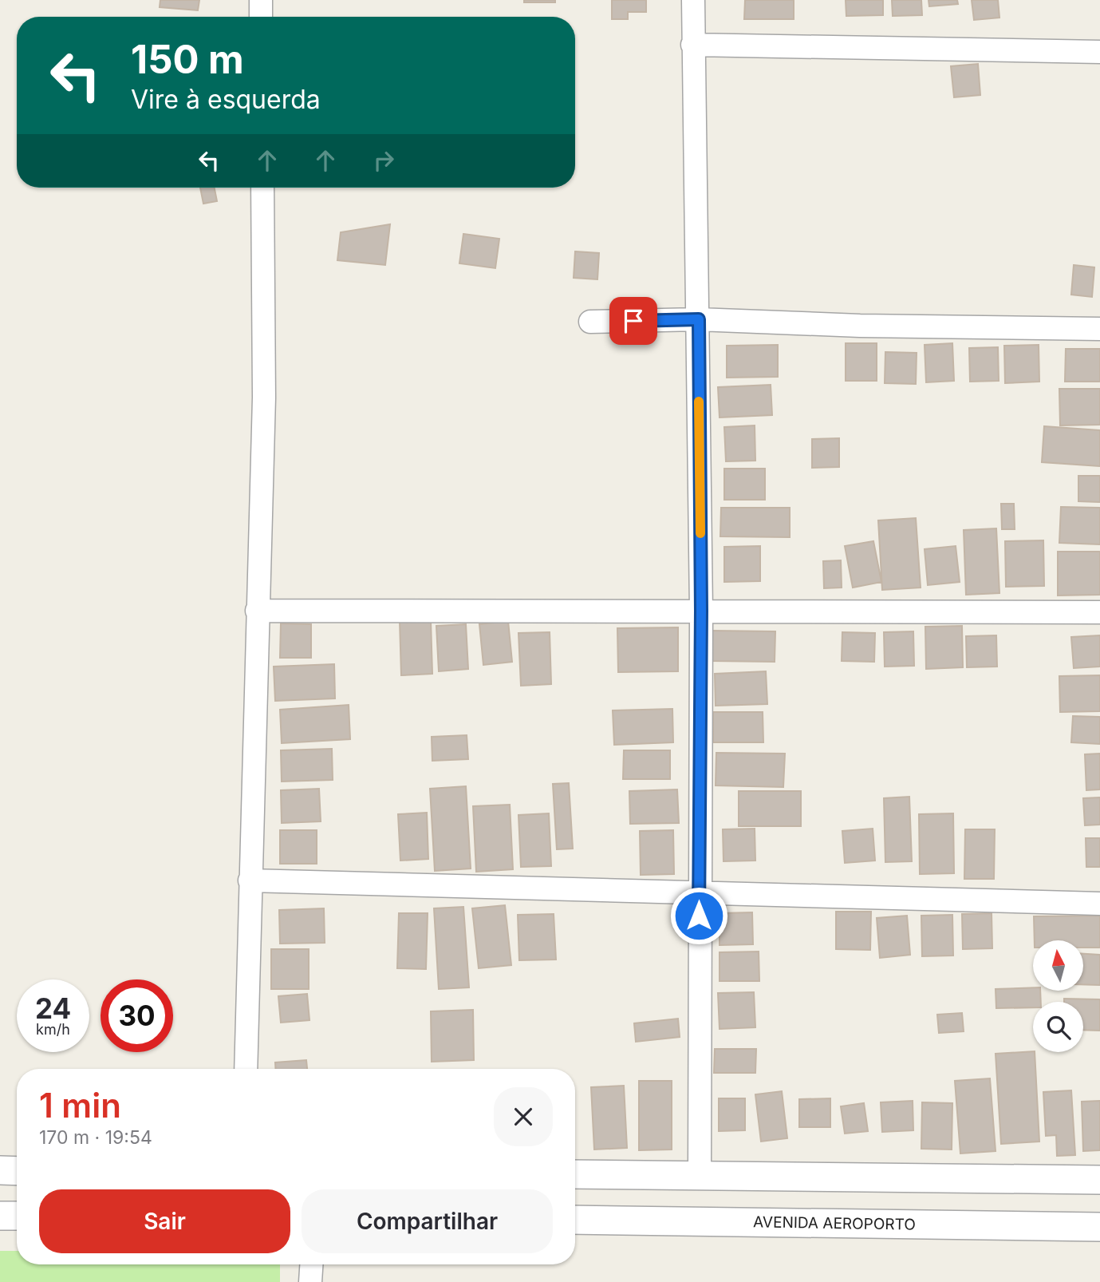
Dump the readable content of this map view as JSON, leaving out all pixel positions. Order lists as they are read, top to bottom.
{
  "streets": {
    "street": ["AVENIDA AEROPORTO"]
  },
  "north": "top",
  "page": {
    "turn": ["150 m", "Vire à esquerda"],
    "speed": "24 km/h",
    "limit": "30",
    "heading": ["1 min", "170 m · 19:54"],
    "buttons": ["Sair", "Compartilhar"]
  }
}
